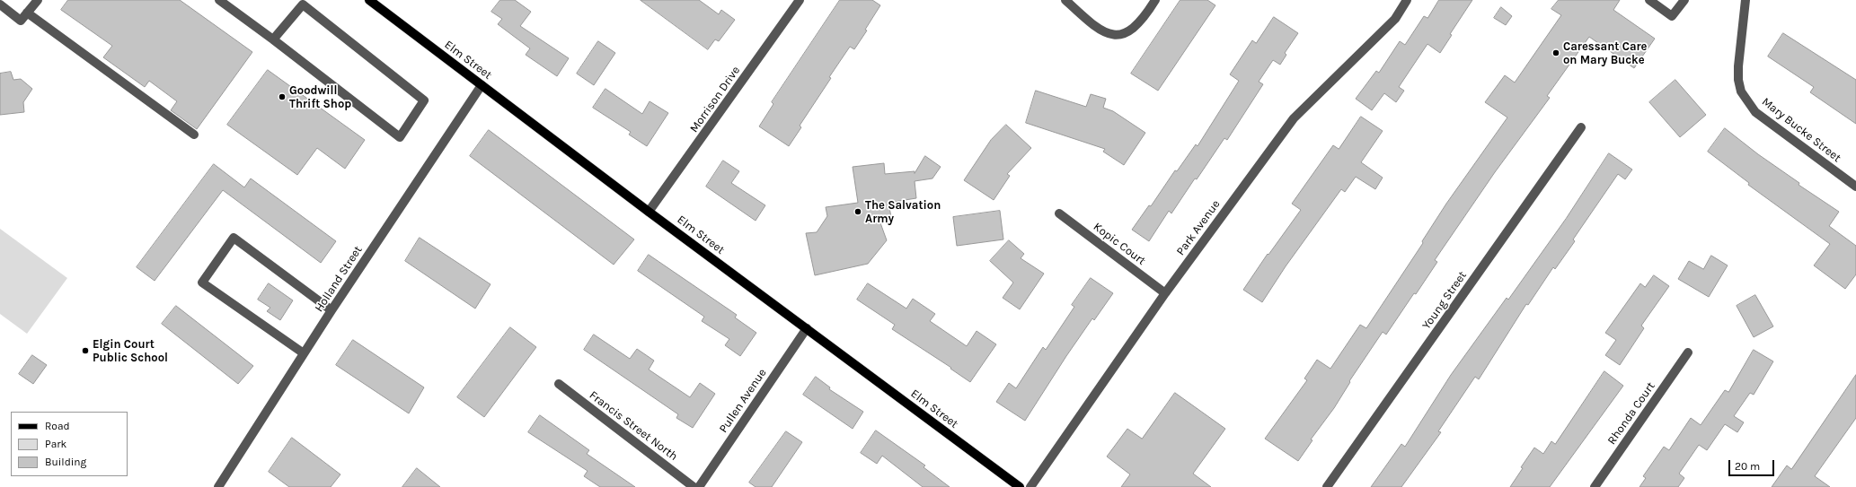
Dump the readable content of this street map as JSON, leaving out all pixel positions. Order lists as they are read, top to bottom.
{
  "streets": {
    "main road": ["Elm Street"],
    "street": [
      "Morrison Drive",
      "Mary Bucke Street",
      "Park Avenue",
      "Kopic Court",
      "Holland Street",
      "Young Street",
      "Pullen Avenue",
      "Rhonda Court",
      "Francis Street North"
    ]
  },
  "crossings": [
    ["Elm Street", "Morrison Drive"],
    ["Elm Street", "Holland Street"],
    ["Elm Street", "Pullen Avenue"],
    ["Park Avenue", "Kopic Court"]
  ],
  "places": [
    "Caressant Care on Mary Bucke",
    "Goodwill Thrift Shop",
    "The Salvation Army",
    "Elgin Court Public School"
  ],
  "legend": ["Road", "Park", "Building"],
  "scale_bar": "20 m"
}
